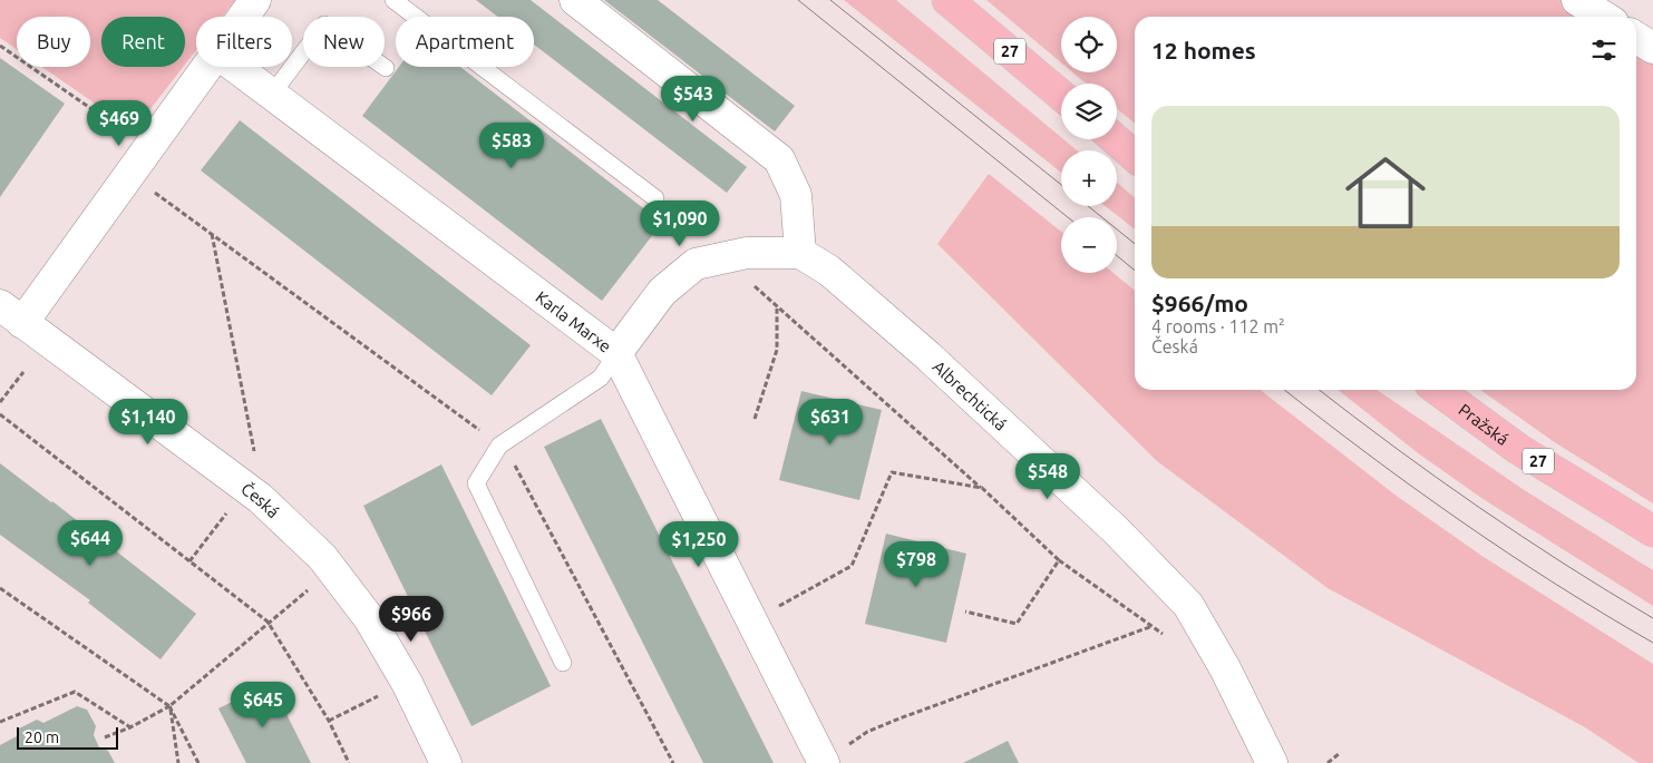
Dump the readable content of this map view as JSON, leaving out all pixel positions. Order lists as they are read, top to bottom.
{
  "streets": {
    "main road": ["27", "Pražská"],
    "street": ["Karla Marxe", "Albrechtická", "Česká"]
  },
  "scale_bar": "20 m",
  "page": {
    "map_buttons": ["+", "−"],
    "chip": [
      "Buy",
      "Rent",
      "Filters",
      "New",
      "Apartment"
    ],
    "heading": "12 homes",
    "price": [
      "$543",
      "$469",
      "$583",
      "$1,090",
      "$1,140",
      "$631",
      "$548",
      "$644",
      "$1,250",
      "$798",
      "$966",
      "$645"
    ],
    "list": [
      {
        "name": "$966/mo",
        "note": "4 rooms · 112 m² · Česká"
      }
    ],
    "scale": "20 m"
  }
}
